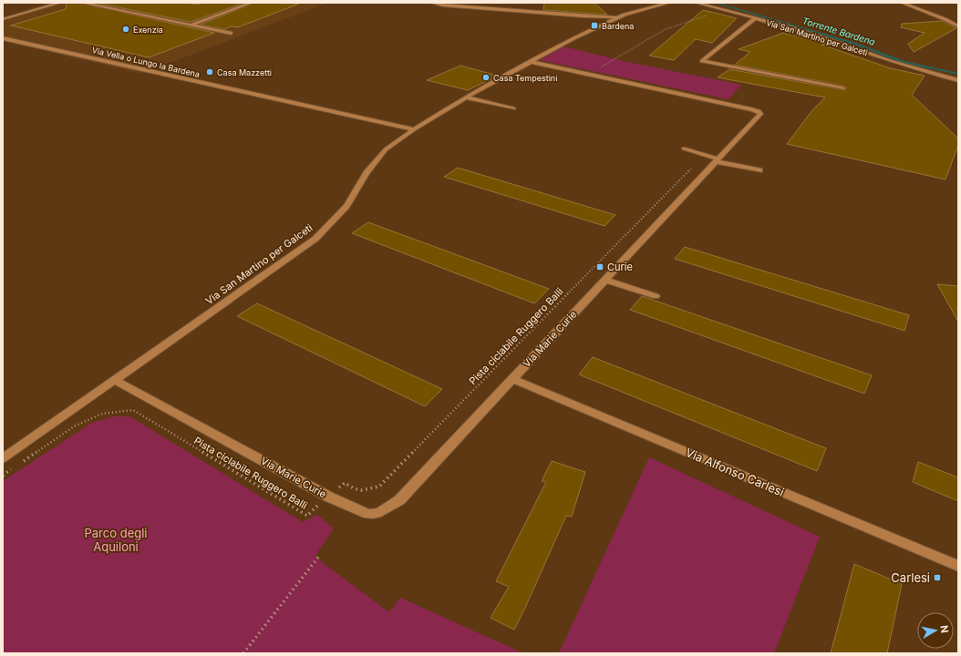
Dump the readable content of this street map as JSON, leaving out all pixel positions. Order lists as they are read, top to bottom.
{
  "streets": {
    "street": [
      "Via San Martino per Galceti",
      "Via Vella o Lungo la Bardena",
      "Via Marie Curie",
      "Via Alfonso Carlesi"
    ],
    "path": ["Pista ciclabile Ruggero Balli"]
  },
  "crossings": [
    ["Via San Martino per Galceti", "Via Vella o Lungo la Bardena"],
    ["Via San Martino per Galceti", "Via Marie Curie"],
    ["Pista ciclabile Ruggero Balli", "Via Marie Curie"],
    ["Via Marie Curie", "Via Alfonso Carlesi"]
  ],
  "water": ["Torrente Bardena"],
  "parks": ["Parco degli Aquiloni"],
  "places": {
    "transit": ["Bardena", "Curie", "Carlesi"],
    "other": ["Exenzia", "Casa Mazzetti", "Casa Tempestini"]
  },
  "north": "right"
}
